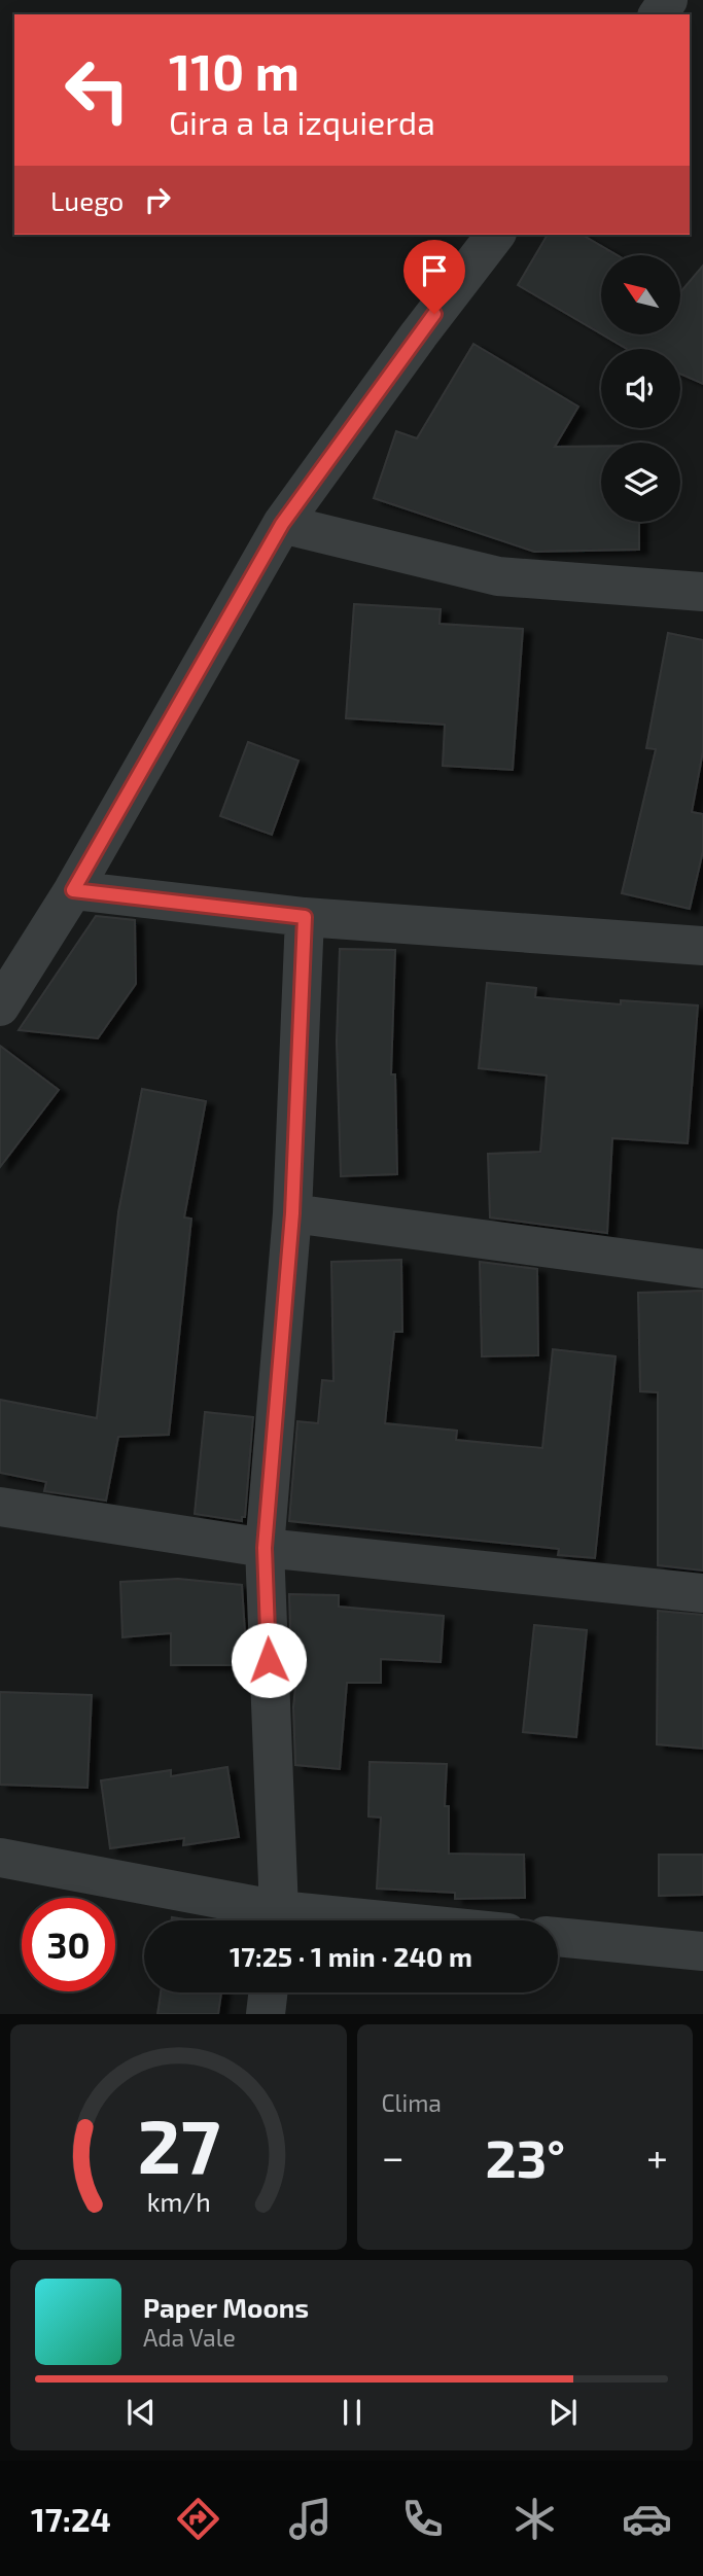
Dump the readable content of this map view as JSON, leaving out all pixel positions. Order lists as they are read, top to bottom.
{
  "north": "top left",
  "page": {
    "turn": ["110 m", "Gira a la izquierda"],
    "then": "Luego",
    "limit": "30",
    "trip": "17:25 · 1 min · 240 m",
    "tile": "Clima",
    "heat": ["−", "23°", "+"],
    "song": ["Paper Moons", "Ada Vale"],
    "tabs": "17:24",
    "gauge": ["27", "km/h"]
  }
}
